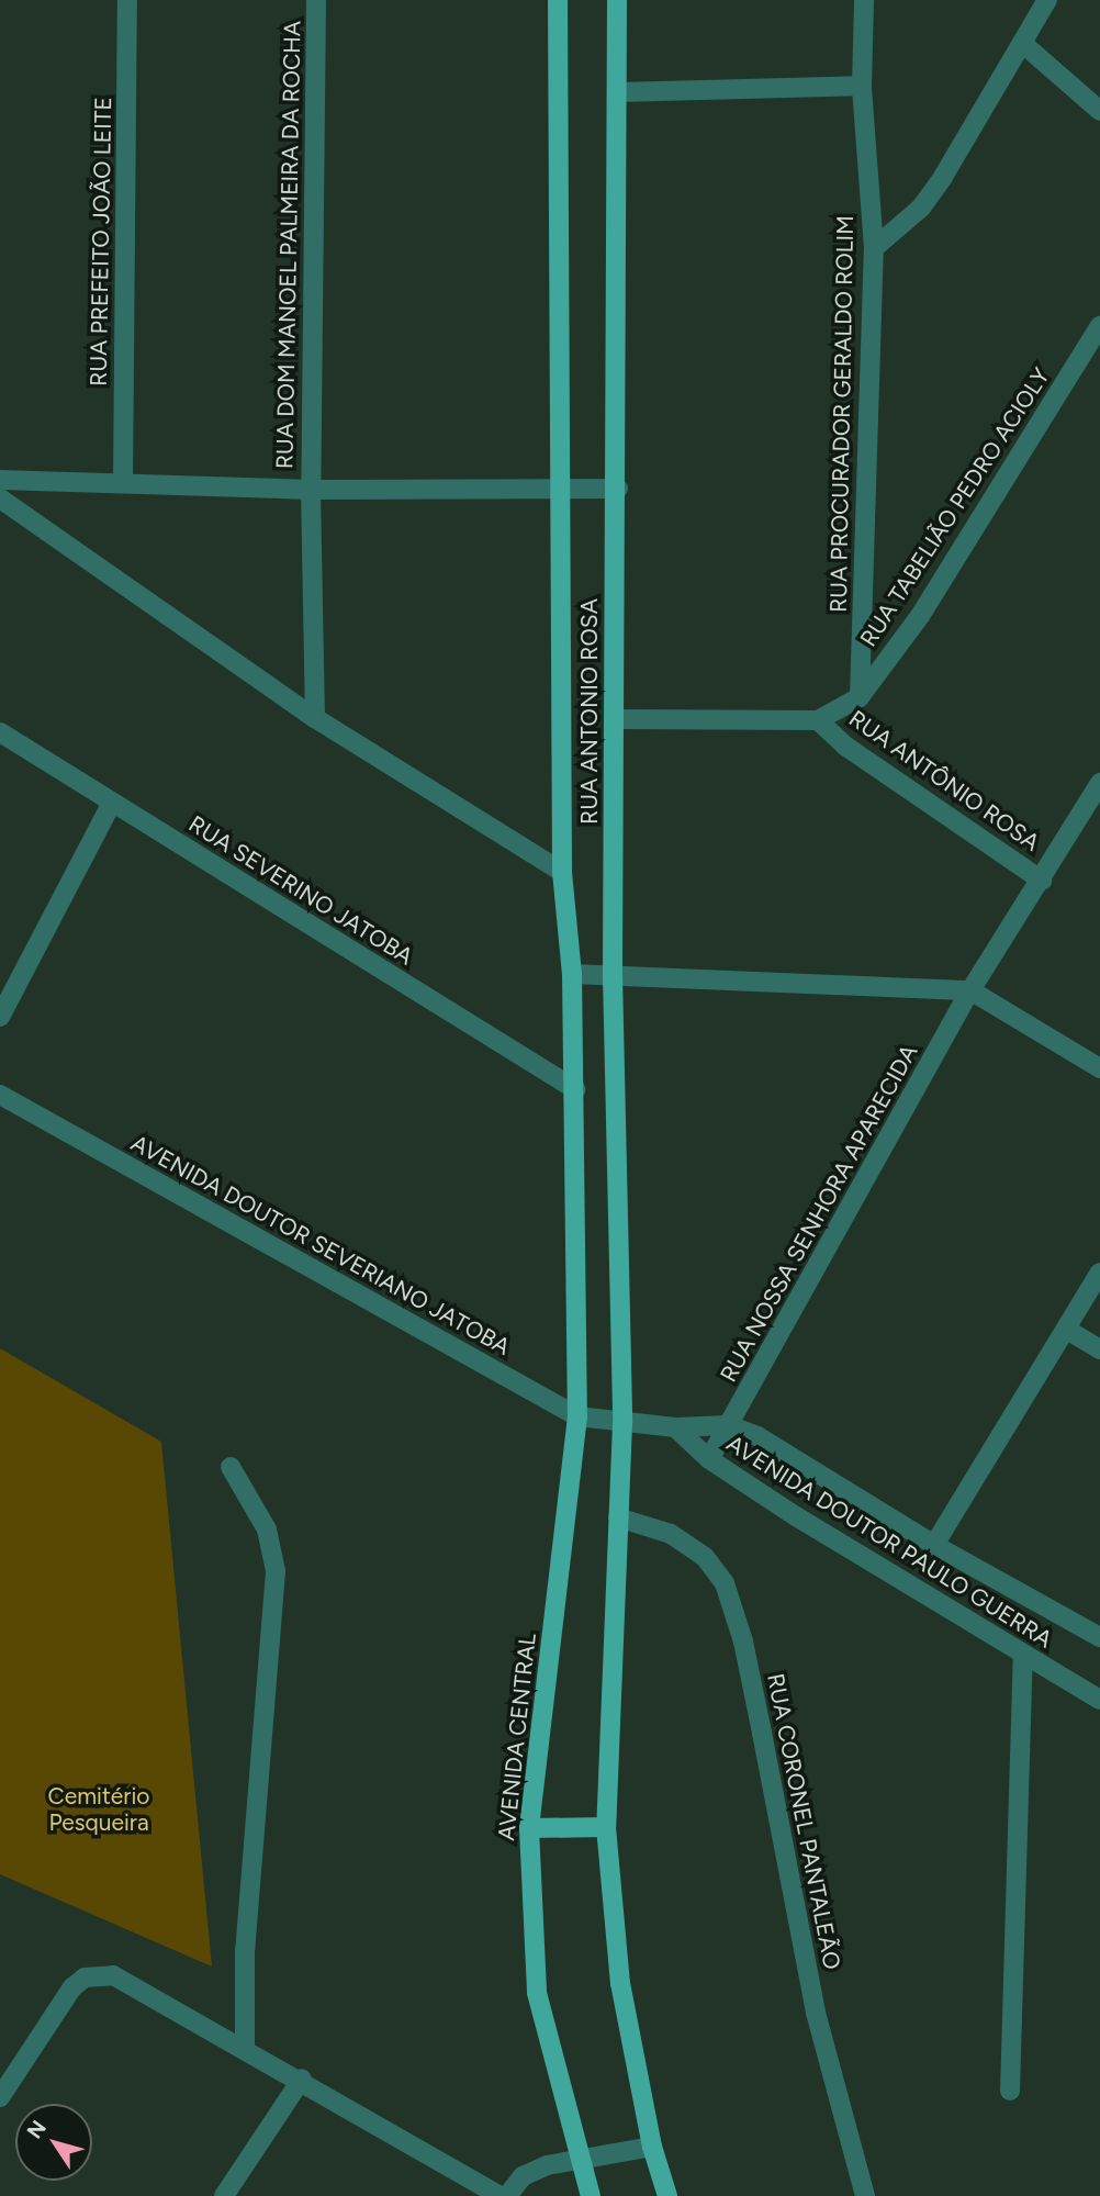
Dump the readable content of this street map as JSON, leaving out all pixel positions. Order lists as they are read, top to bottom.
{
  "streets": {
    "main road": ["RUA ANTONIO ROSA", "AVENIDA CENTRAL"],
    "street": [
      "RUA PREFEITO JOÃO LEITE",
      "RUA DOM MANOEL PALMEIRA DA ROCHA",
      "RUA PROCURADOR GERALDO ROLIM",
      "RUA TABELIÃO PEDRO ACIOLY",
      "RUA ANTÔNIO ROSA",
      "RUA SEVERINO JATOBA",
      "RUA NOSSA SENHORA APARECIDA",
      "AVENIDA DOUTOR SEVERIANO JATOBA",
      "AVENIDA DOUTOR PAULO GUERRA",
      "RUA CORONEL PANTALEÃO"
    ]
  },
  "crossings": [
    ["RUA PROCURADOR GERALDO ROLIM", "RUA TABELIÃO PEDRO ACIOLY"],
    ["RUA TABELIÃO PEDRO ACIOLY", "RUA ANTONIO ROSA"],
    ["RUA TABELIÃO PEDRO ACIOLY", "RUA ANTÔNIO ROSA"],
    ["RUA ANTONIO ROSA", "RUA SEVERINO JATOBA"],
    ["RUA ANTONIO ROSA", "AVENIDA DOUTOR SEVERIANO JATOBA"],
    ["RUA ANTONIO ROSA", "AVENIDA CENTRAL"],
    ["RUA ANTÔNIO ROSA", "RUA NOSSA SENHORA APARECIDA"],
    ["RUA NOSSA SENHORA APARECIDA", "AVENIDA DOUTOR PAULO GUERRA"],
    ["AVENIDA DOUTOR SEVERIANO JATOBA", "AVENIDA DOUTOR PAULO GUERRA"],
    ["AVENIDA DOUTOR SEVERIANO JATOBA", "AVENIDA CENTRAL"]
  ],
  "parks": ["Cemitério Pesqueira"],
  "north": "top left"
}
